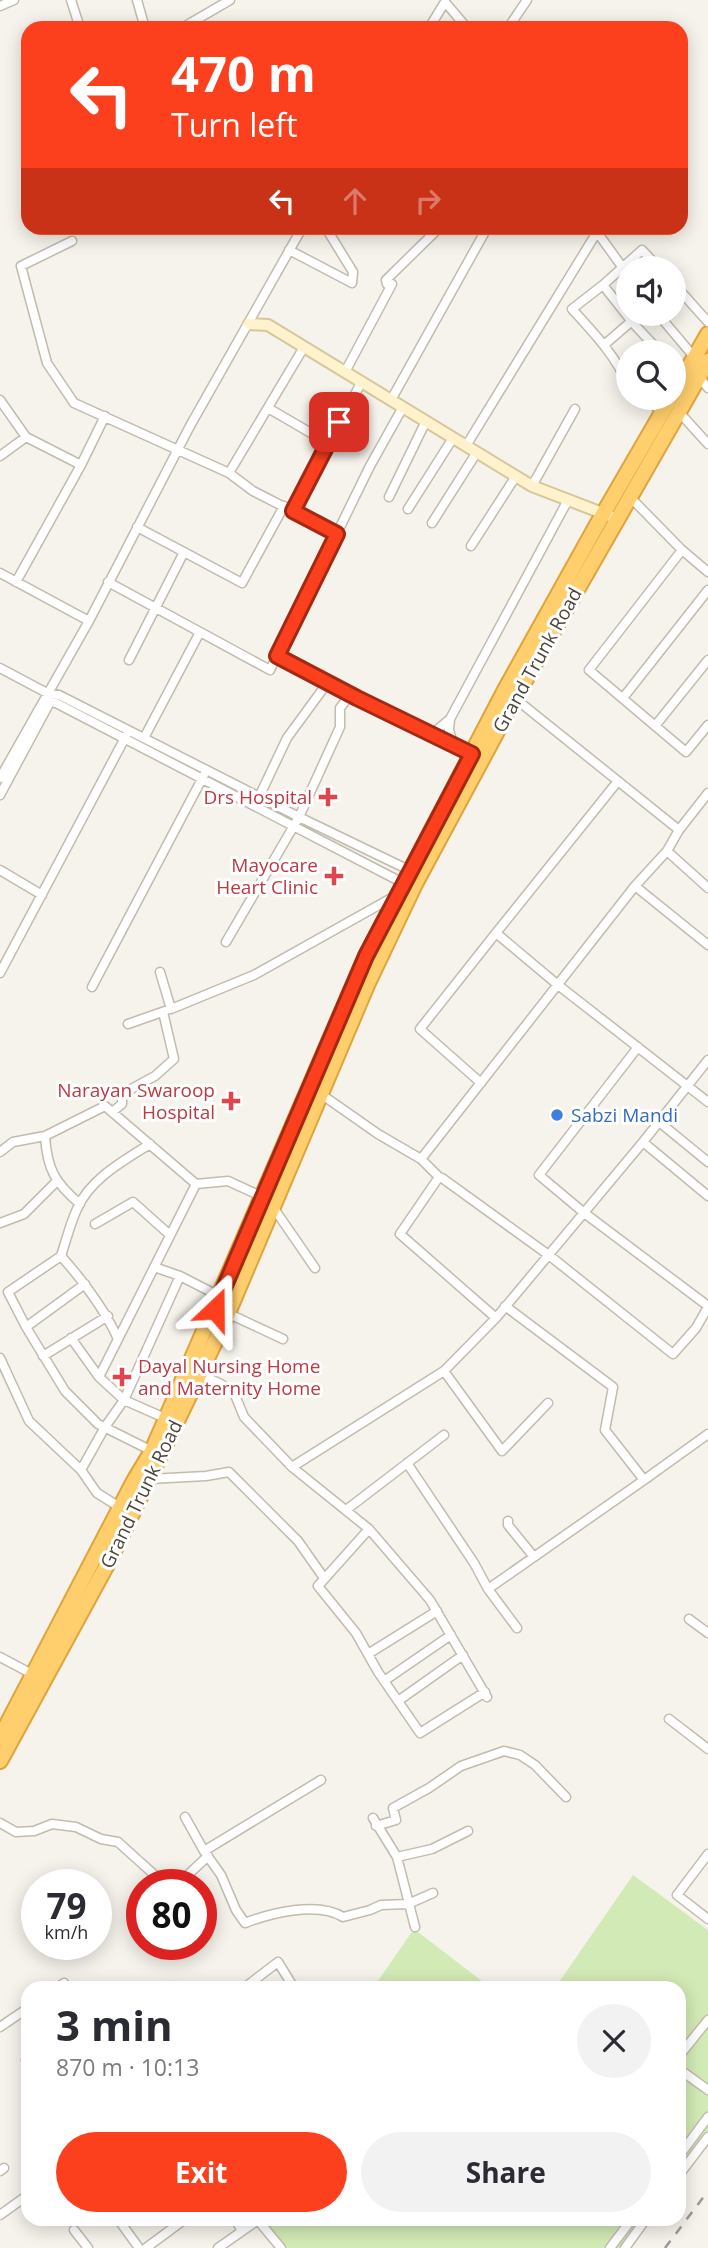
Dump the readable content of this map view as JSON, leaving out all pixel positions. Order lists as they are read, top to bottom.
{
  "streets": {
    "highway": ["Grand Trunk Road"]
  },
  "places": {
    "health": [
      "Drs Hospital",
      "Mayocare Heart Clinic",
      "Narayan Swaroop Hospital",
      "Dayal Nursing Home and Maternity Home"
    ],
    "other": ["Sabzi Mandi"]
  },
  "page": {
    "turn": ["470 m", "Turn left"],
    "speed": "79 km/h",
    "limit": "80",
    "heading": ["3 min", "870 m · 10:13"],
    "buttons": ["Exit", "Share"]
  }
}
